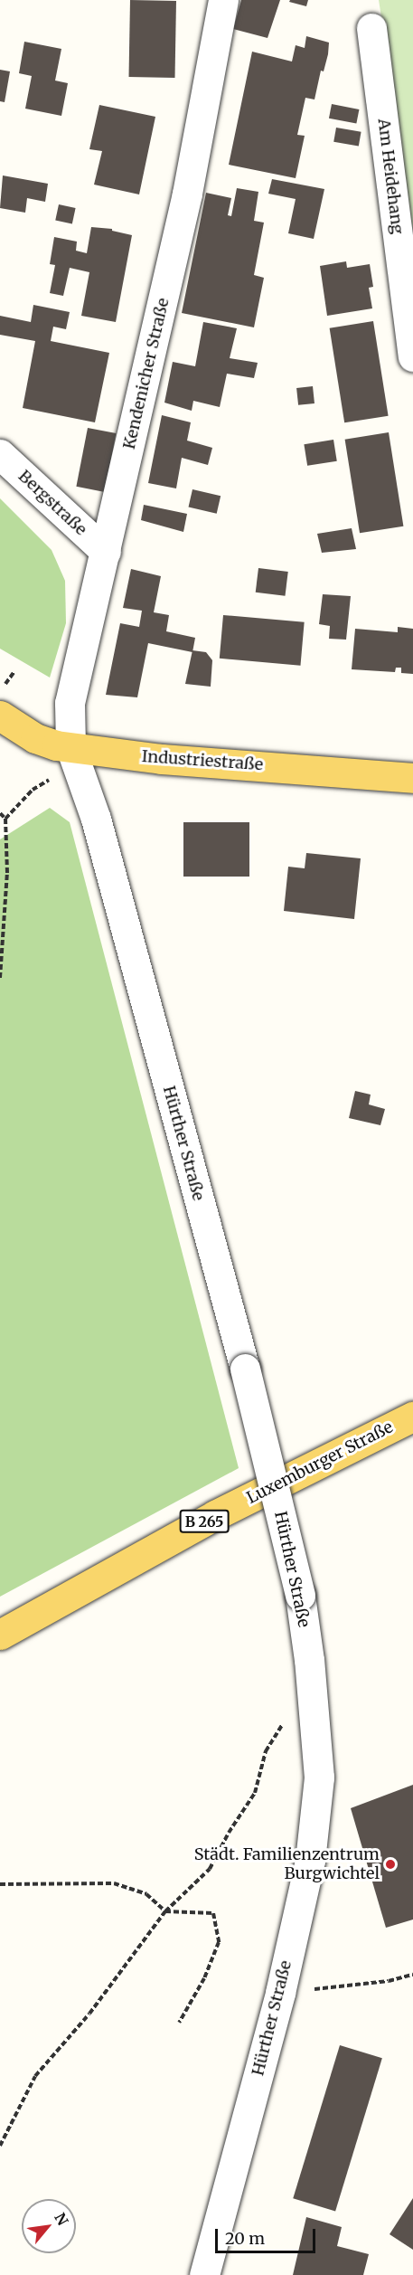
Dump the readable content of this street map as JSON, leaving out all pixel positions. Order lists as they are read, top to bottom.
{
  "streets": {
    "main road": ["Industriestraße", "Luxemburger Straße", "B 265"],
    "street": [
      "Am Heidehang",
      "Kendenicher Straße",
      "Bergstraße",
      "Hürther Straße"
    ]
  },
  "crossings": [
    ["Kendenicher Straße", "Bergstraße"],
    ["Kendenicher Straße", "Industriestraße"],
    ["Kendenicher Straße", "Hürther Straße"],
    ["Industriestraße", "Hürther Straße"]
  ],
  "places": ["Städt. Familienzentrum Burgwichtel"],
  "scale_bar": "20 m",
  "north": "top right"
}
